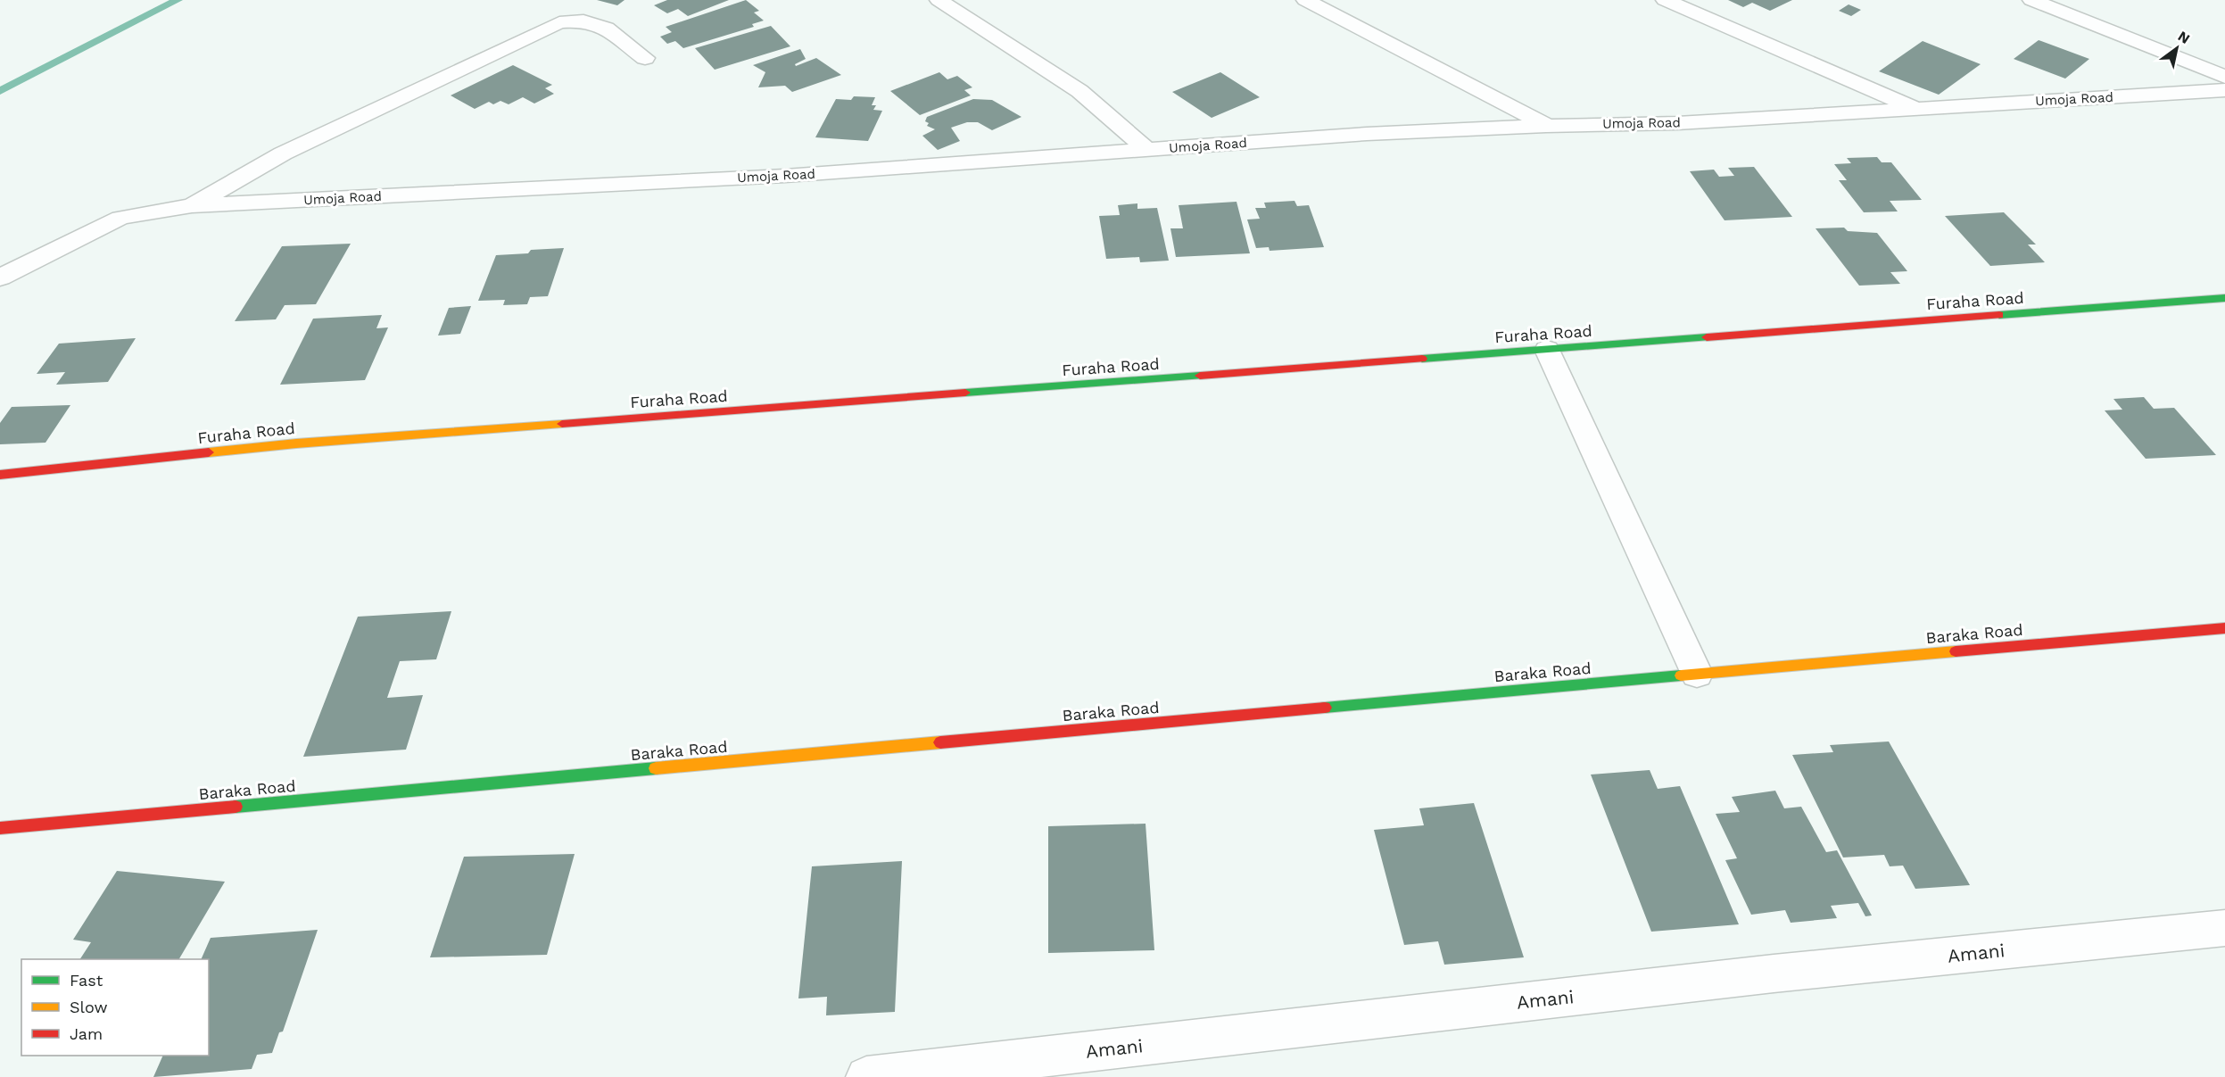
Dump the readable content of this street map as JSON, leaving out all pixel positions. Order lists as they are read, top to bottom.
{
  "streets": {
    "street": [
      "Umoja Road",
      "Furaha Road",
      "Baraka Road",
      "Amani"
    ]
  },
  "legend": ["Fast", "Slow", "Jam"],
  "north": "top right"
}
